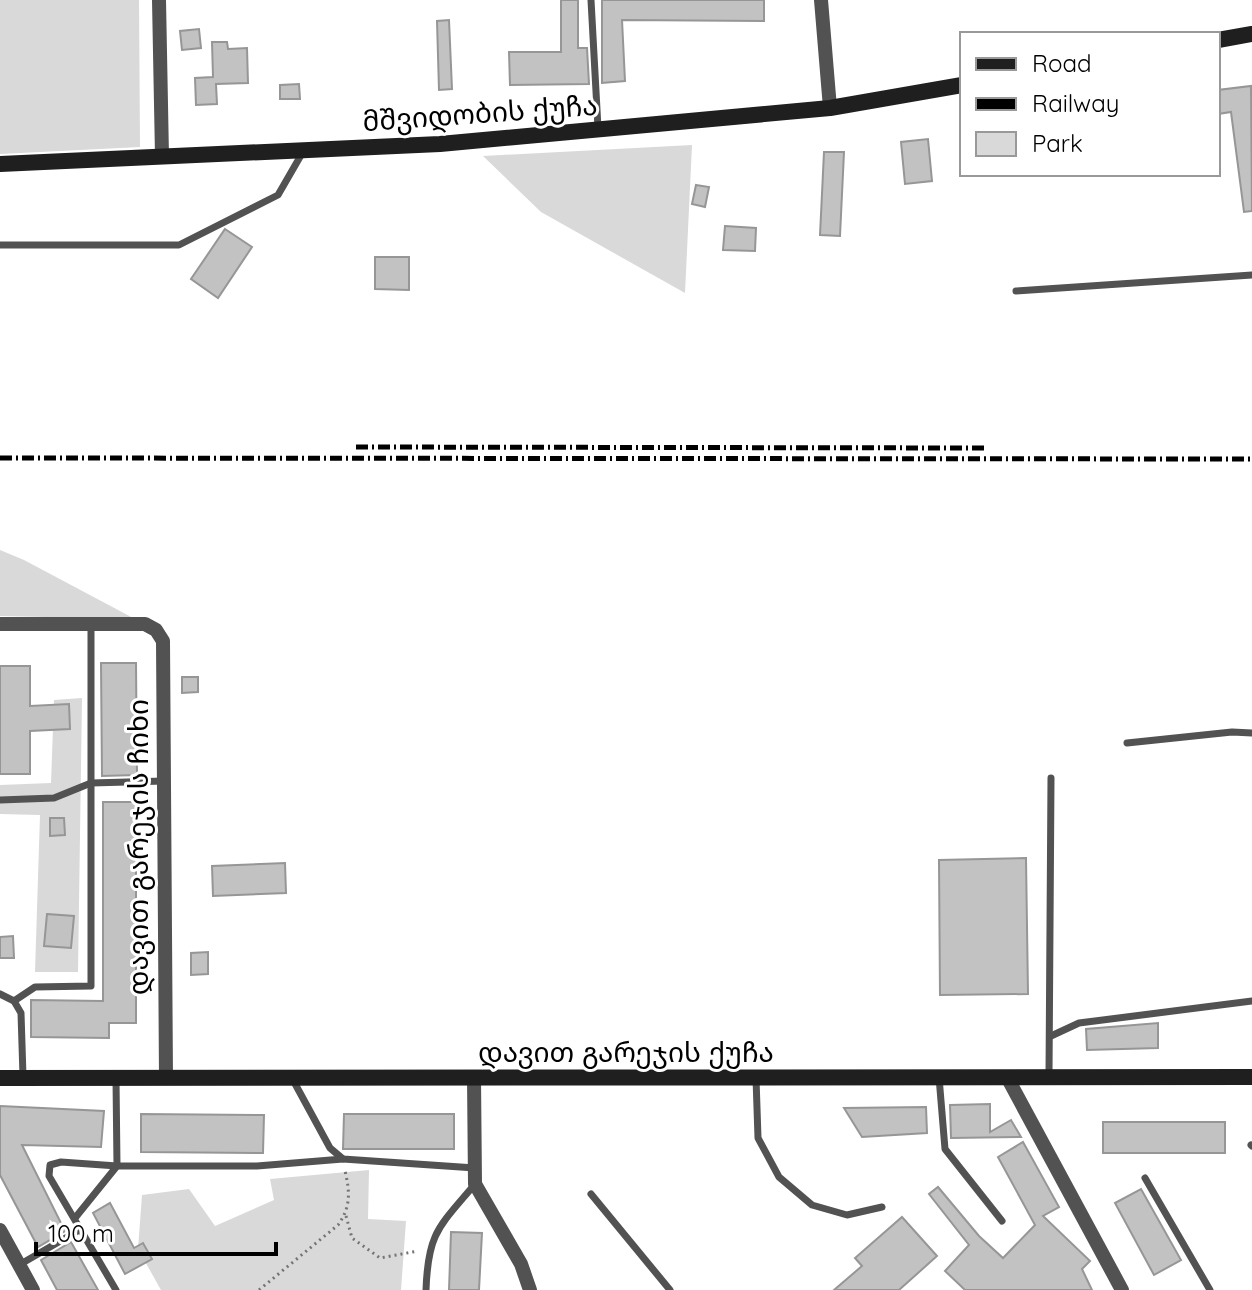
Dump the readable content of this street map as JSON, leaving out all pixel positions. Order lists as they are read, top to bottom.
{
  "streets": {
    "main road": ["მშვიდობის ქუჩა", "დავით გარეჯის ქუჩა"],
    "street": ["დავით გარეჯის ჩიხი"]
  },
  "crossings": [
    ["დავით გარეჯის ჩიხი", "დავით გარეჯის ქუჩა"]
  ],
  "legend": ["Road", "Railway", "Park"],
  "scale_bar": "100 m"
}
